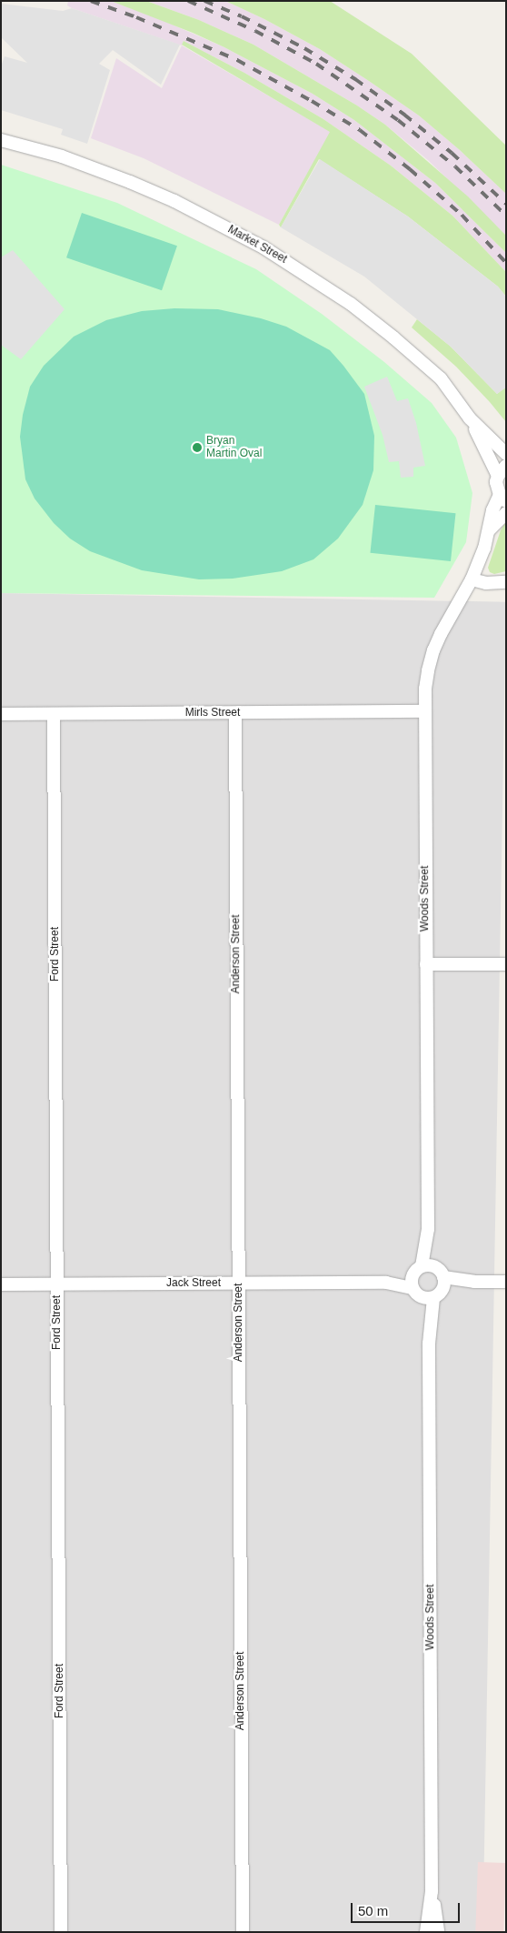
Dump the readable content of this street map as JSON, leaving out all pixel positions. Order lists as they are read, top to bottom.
{
  "streets": {
    "street": [
      "Market Street",
      "Mirls Street",
      "Woods Street",
      "Ford Street",
      "Anderson Street",
      "Jack Street"
    ]
  },
  "crossings": [
    ["Mirls Street", "Woods Street"],
    ["Mirls Street", "Ford Street"],
    ["Mirls Street", "Anderson Street"],
    ["Woods Street", "Jack Street"],
    ["Ford Street", "Jack Street"],
    ["Anderson Street", "Jack Street"]
  ],
  "places": ["Bryan Martin Oval"],
  "scale_bar": "50 m"
}
